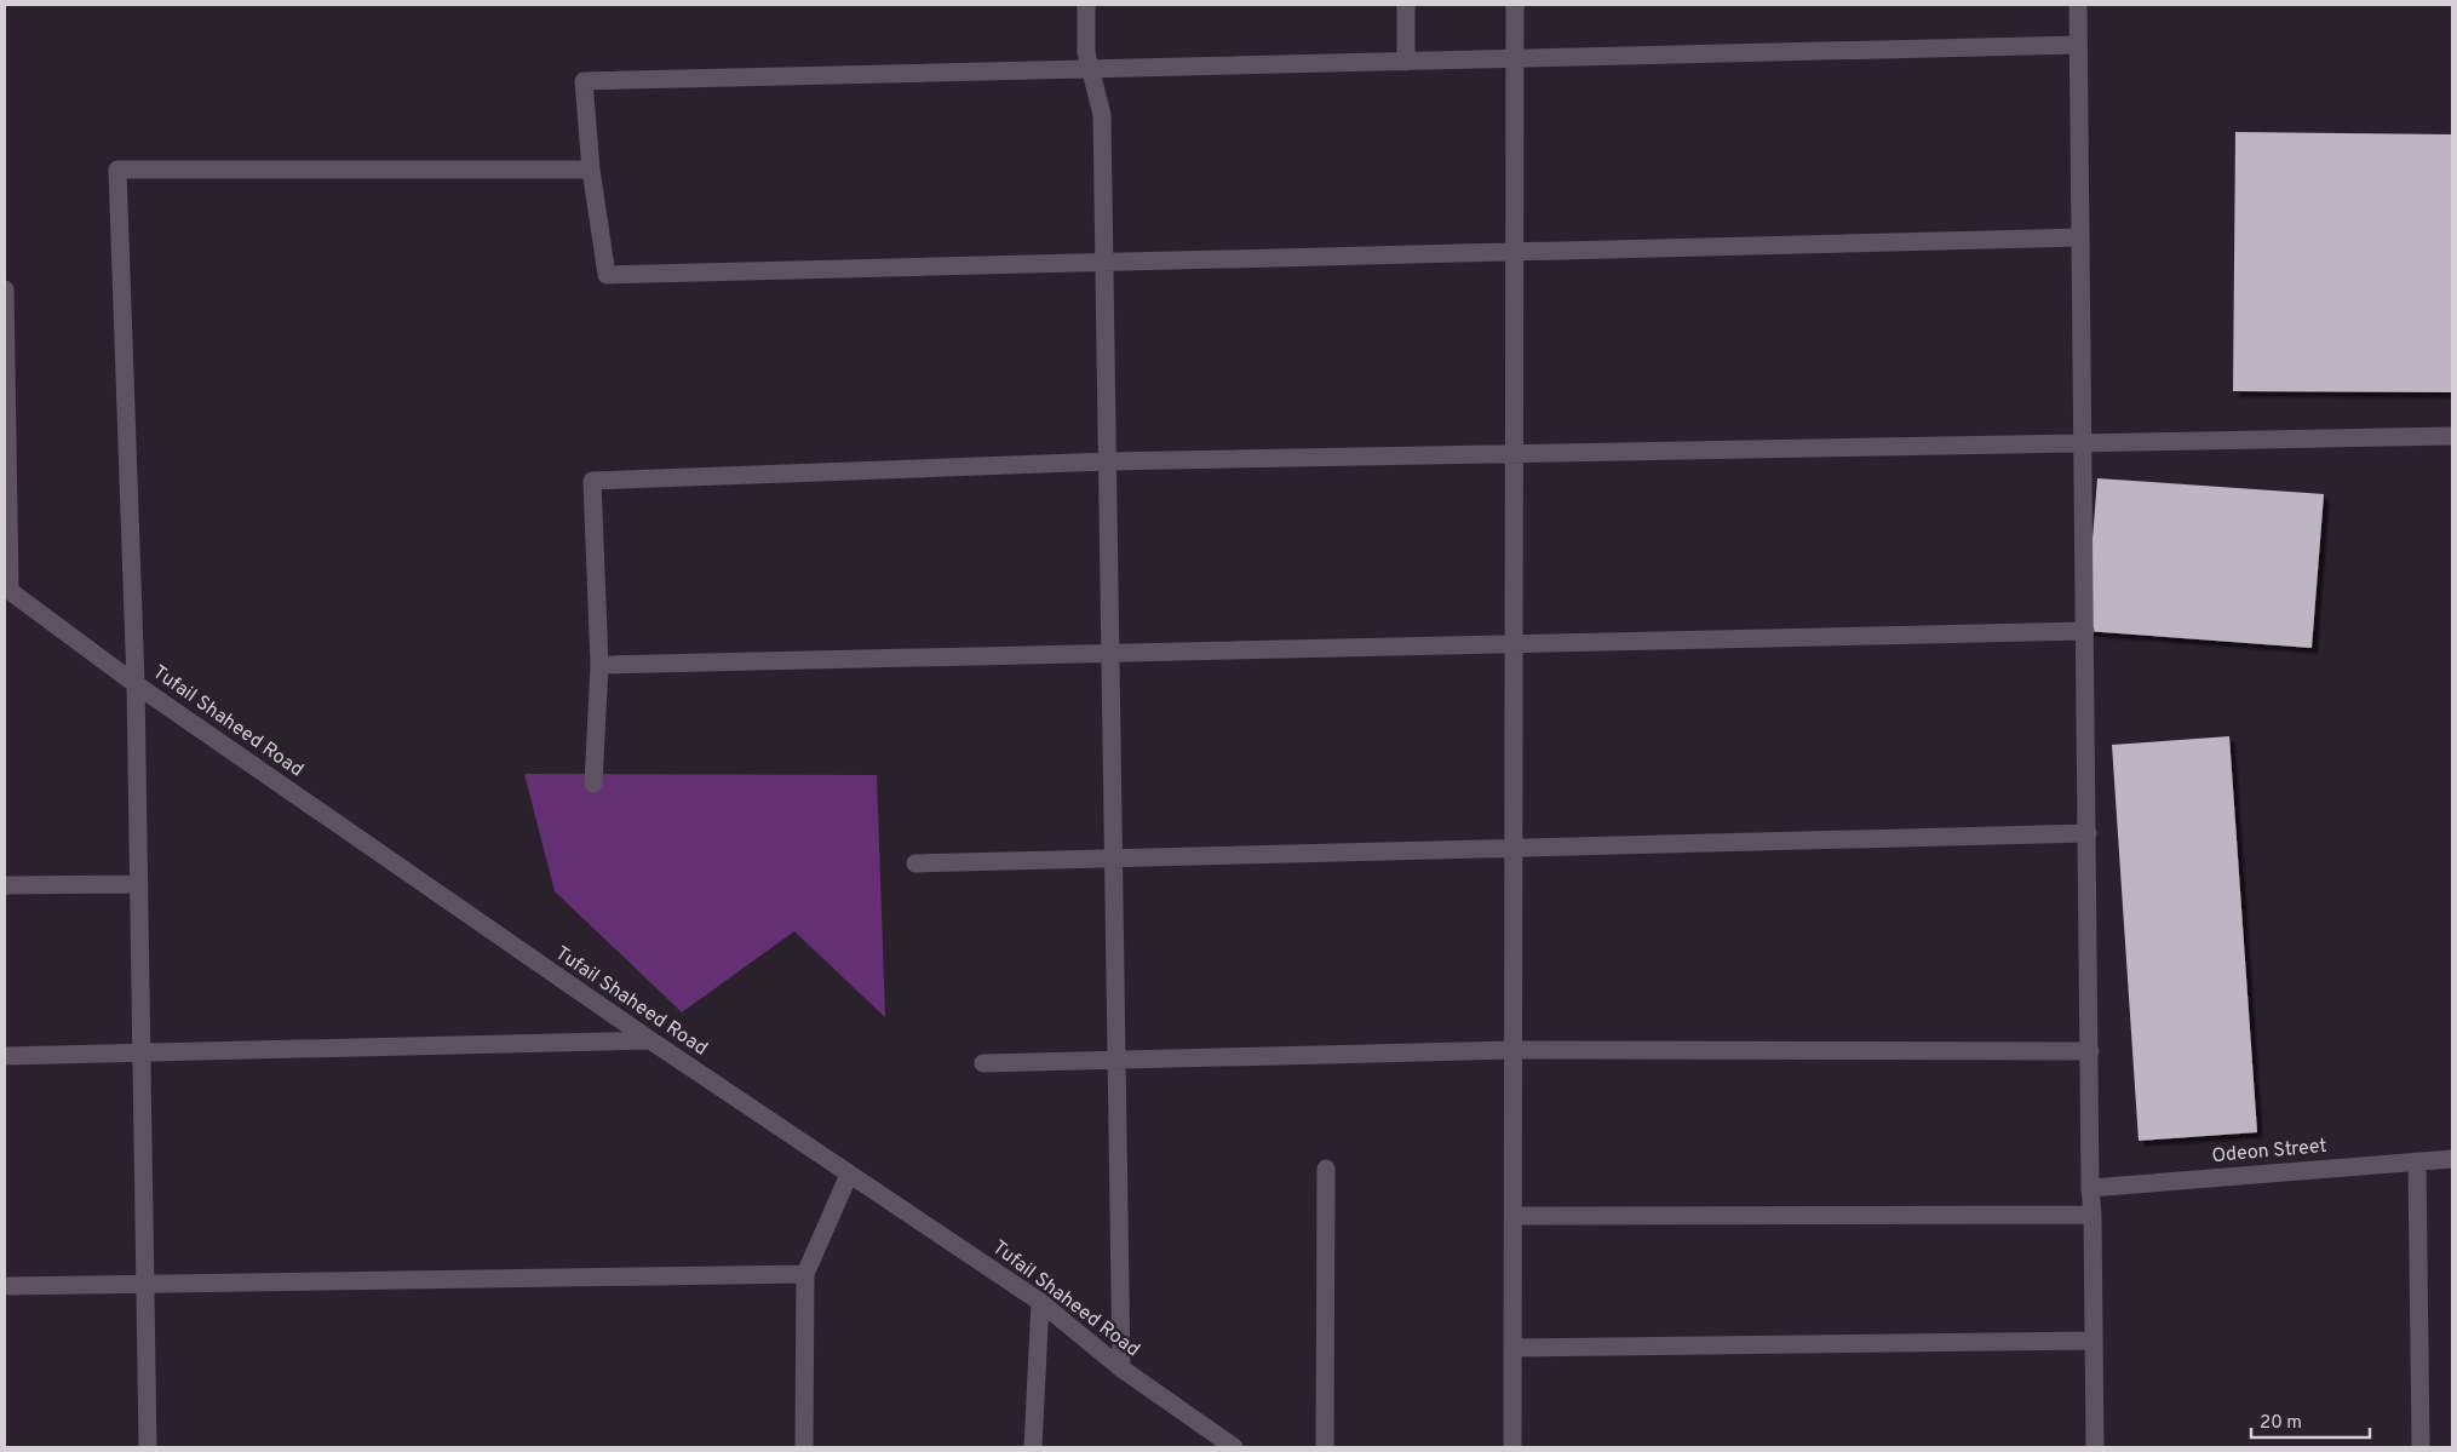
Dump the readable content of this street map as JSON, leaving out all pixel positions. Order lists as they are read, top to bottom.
{
  "streets": {
    "street": ["Tufail Shaheed Road", "Odeon Street"]
  },
  "scale_bar": "20 m"
}
